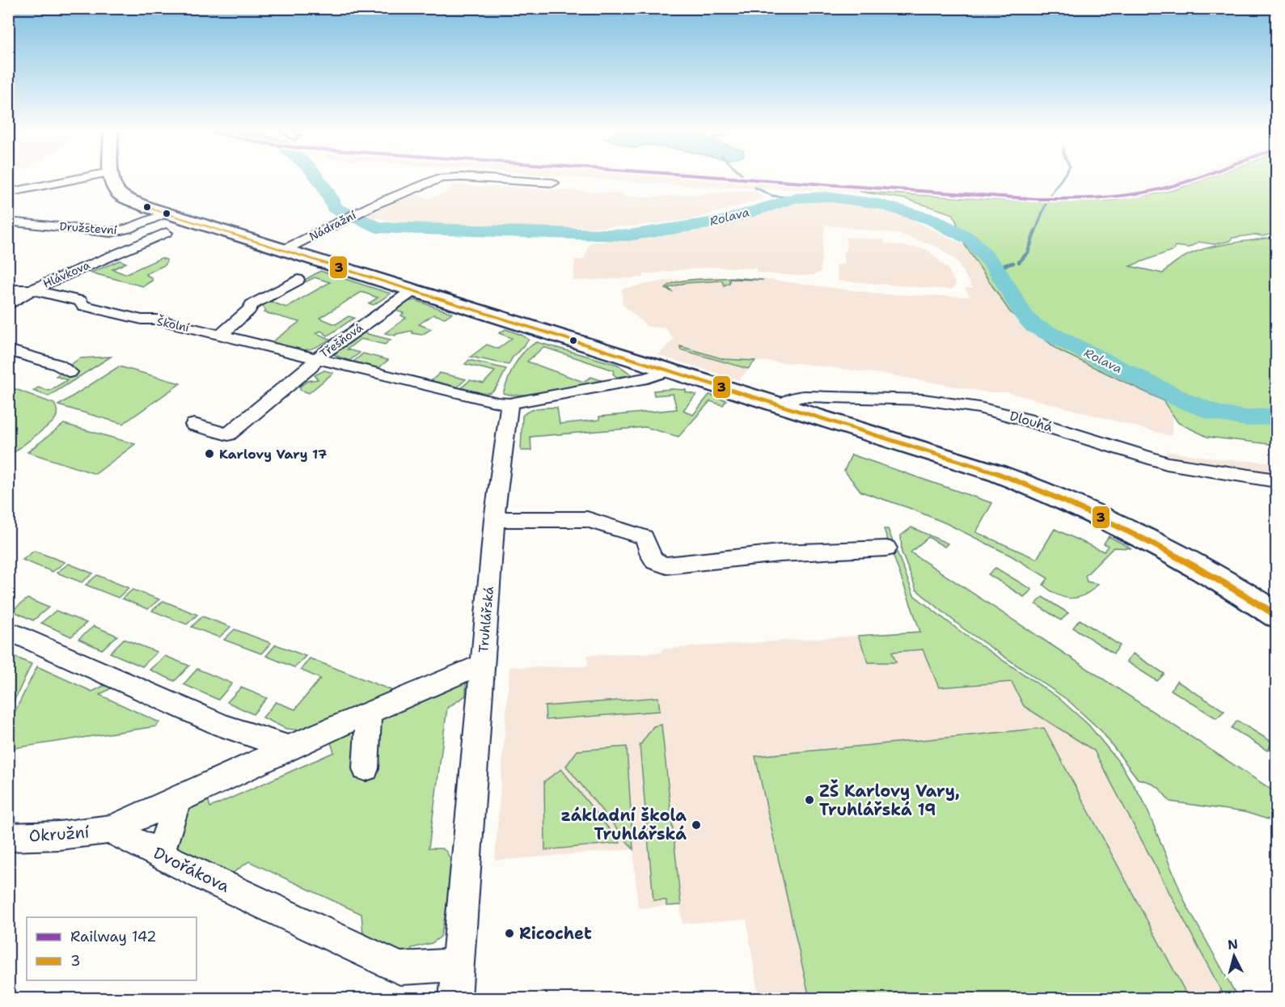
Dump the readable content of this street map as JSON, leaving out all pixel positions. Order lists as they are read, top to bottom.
{
  "streets": {
    "street": [
      "Nádražní",
      "Družstevní",
      "Hlávkova",
      "Školní",
      "Třešňová",
      "Dlouhá",
      "Truhlářská",
      "Okružní",
      "Dvořákova"
    ]
  },
  "crossings": [
    ["Hlávkova", "Školní"],
    ["Školní", "Třešňová"],
    ["Školní", "Truhlářská"],
    ["Truhlářská", "Dvořákova"],
    ["Okružní", "Dvořákova"]
  ],
  "water": ["Rolava"],
  "places": [
    "Karlovy Vary 17",
    "ZŠ Karlovy Vary, Truhlářská 19",
    "základní škola Truhlářská",
    "Ricochet"
  ],
  "lines": ["rail line 142", "transit line 3"],
  "legend": ["Railway 142", "3"],
  "north": "top"
}
